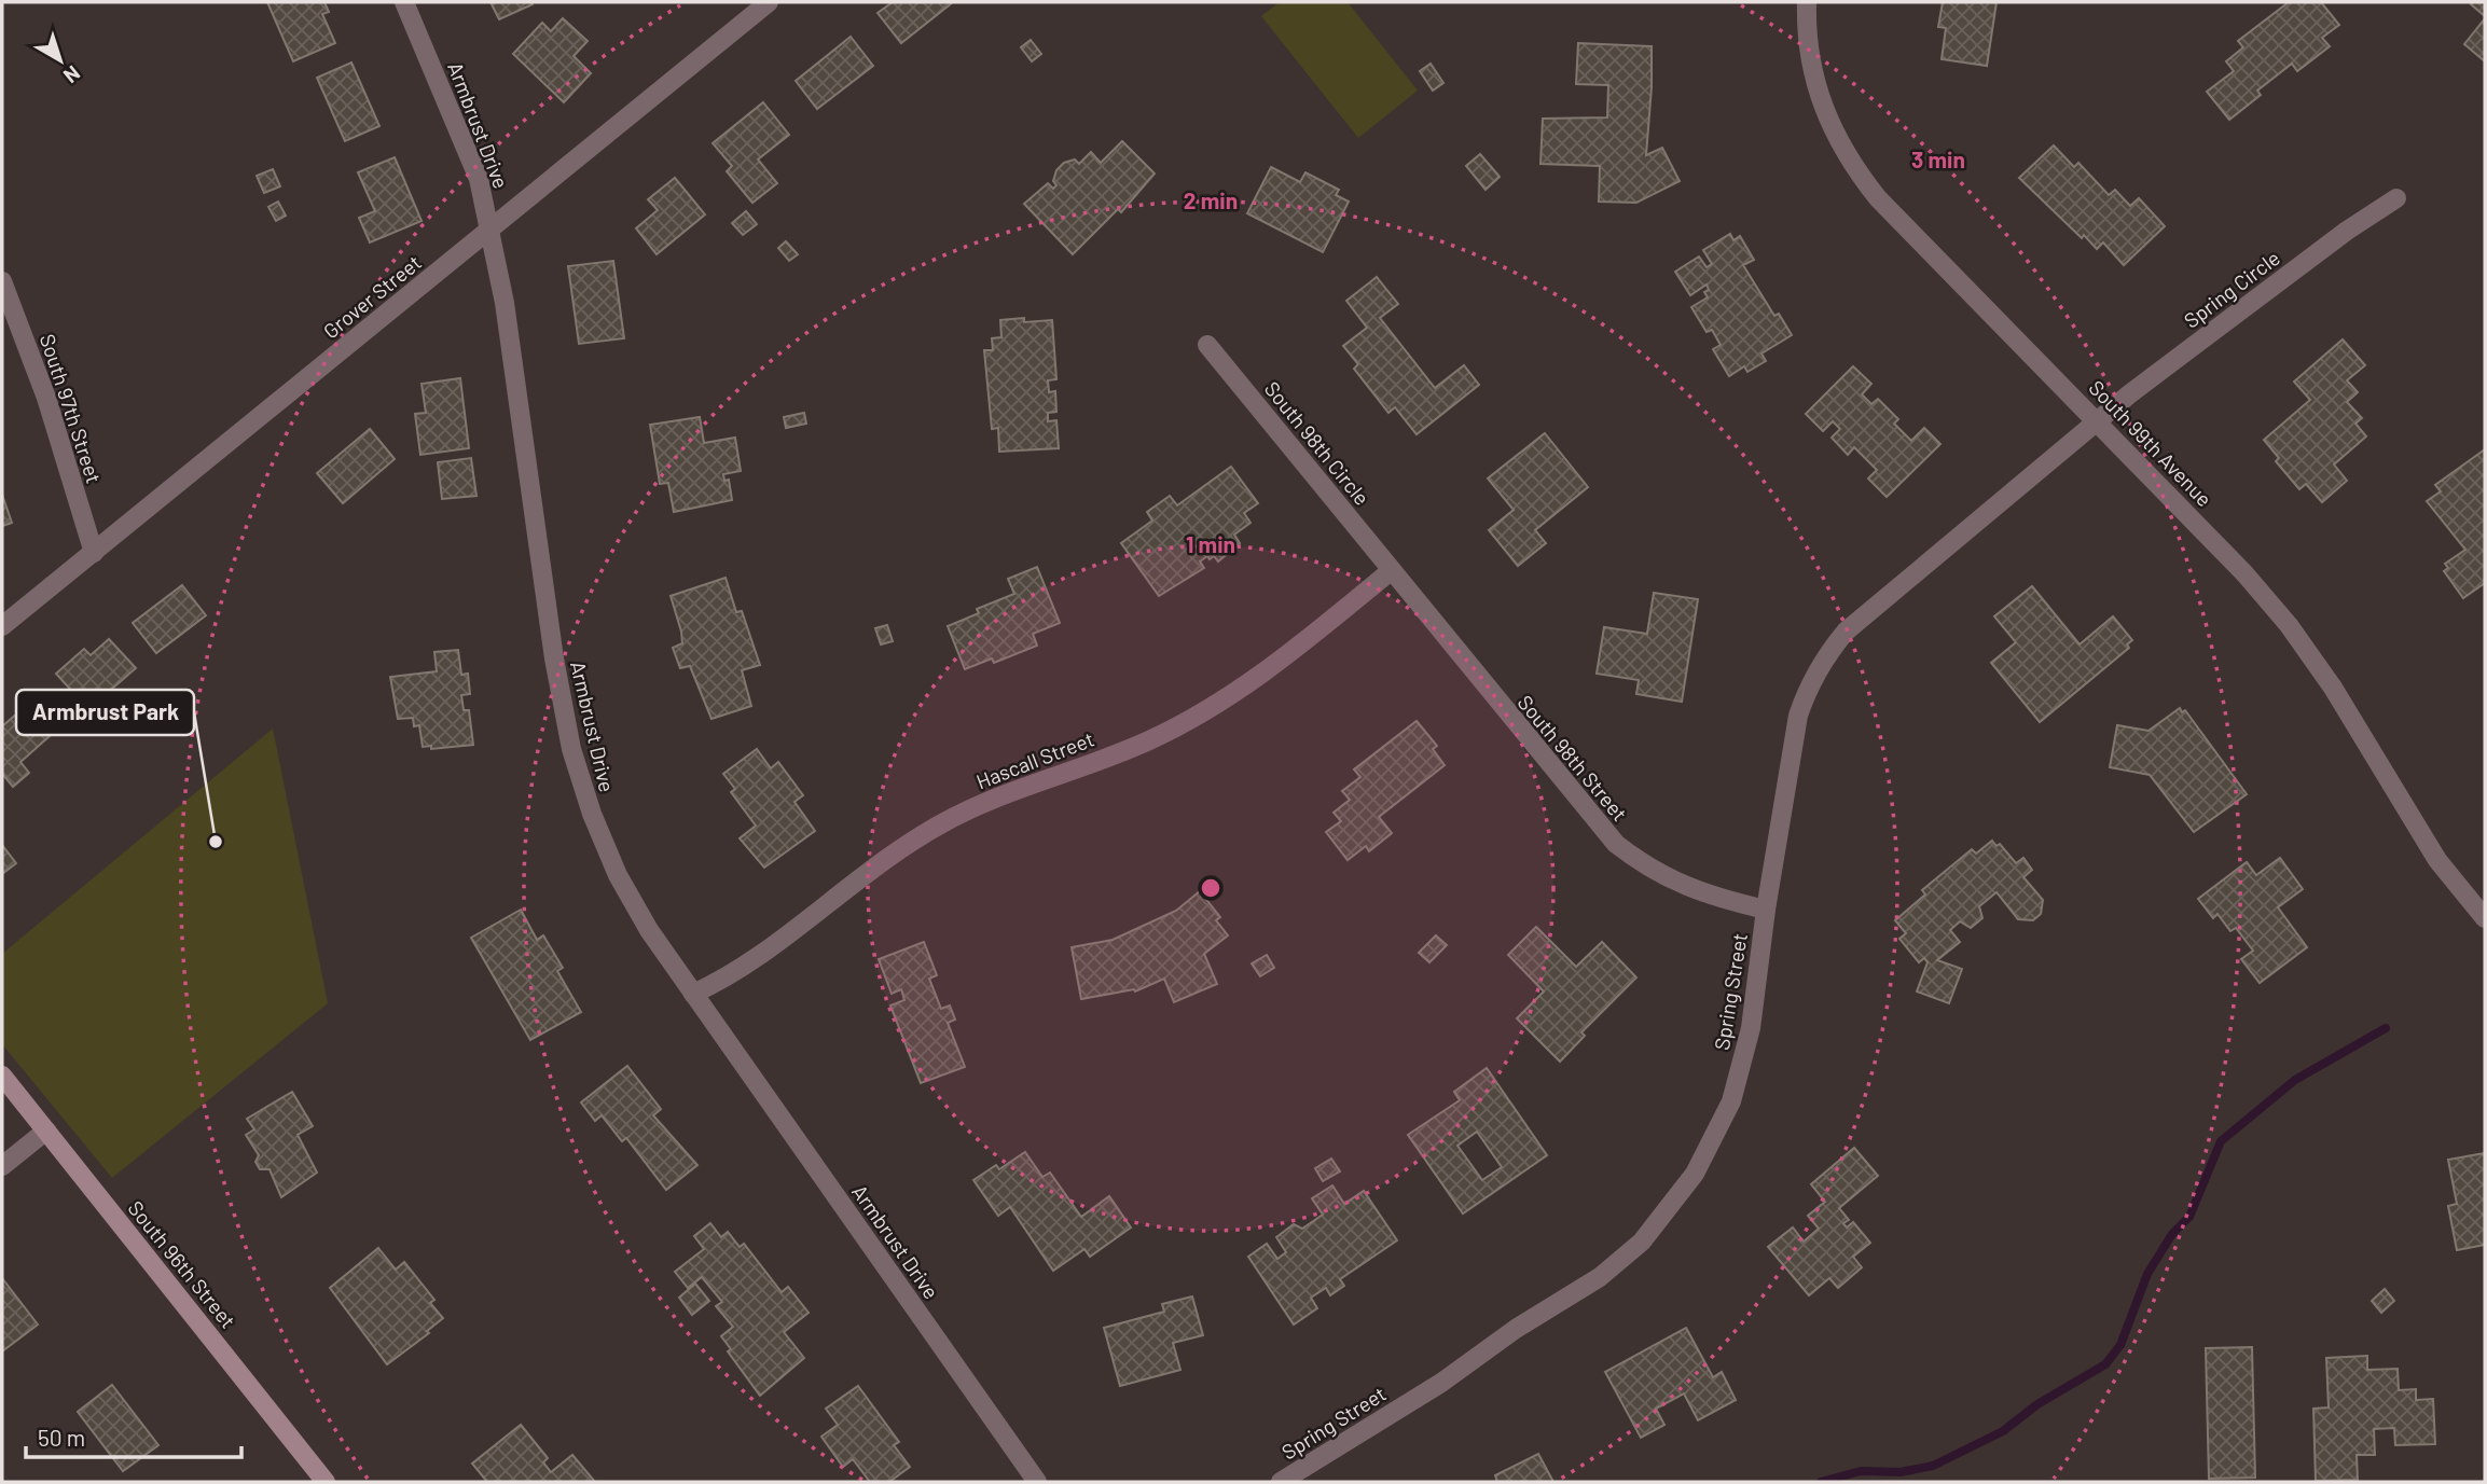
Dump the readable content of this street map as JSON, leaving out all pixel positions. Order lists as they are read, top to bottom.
{
  "streets": {
    "street": [
      "Armbrust Drive",
      "Spring Circle",
      "Grover Street",
      "South 97th Street",
      "South 98th Circle",
      "South 99th Avenue",
      "South 98th Street",
      "Hascall Street",
      "Spring Street",
      "South 96th Street"
    ]
  },
  "crossings": [
    ["Armbrust Drive", "Grover Street"],
    ["Armbrust Drive", "Hascall Street"],
    ["Spring Circle", "South 99th Avenue"],
    ["Spring Circle", "Spring Street"],
    ["Grover Street", "South 97th Street"],
    ["South 98th Circle", "South 98th Street"],
    ["South 98th Circle", "Hascall Street"],
    ["South 99th Avenue", "Spring Street"],
    ["South 98th Street", "Hascall Street"],
    ["South 98th Street", "Spring Street"]
  ],
  "places": ["Armbrust Park"],
  "scale_bar": "50 m",
  "north": "bottom right",
  "rings": ["3 min", "2 min", "1 min"]
}
